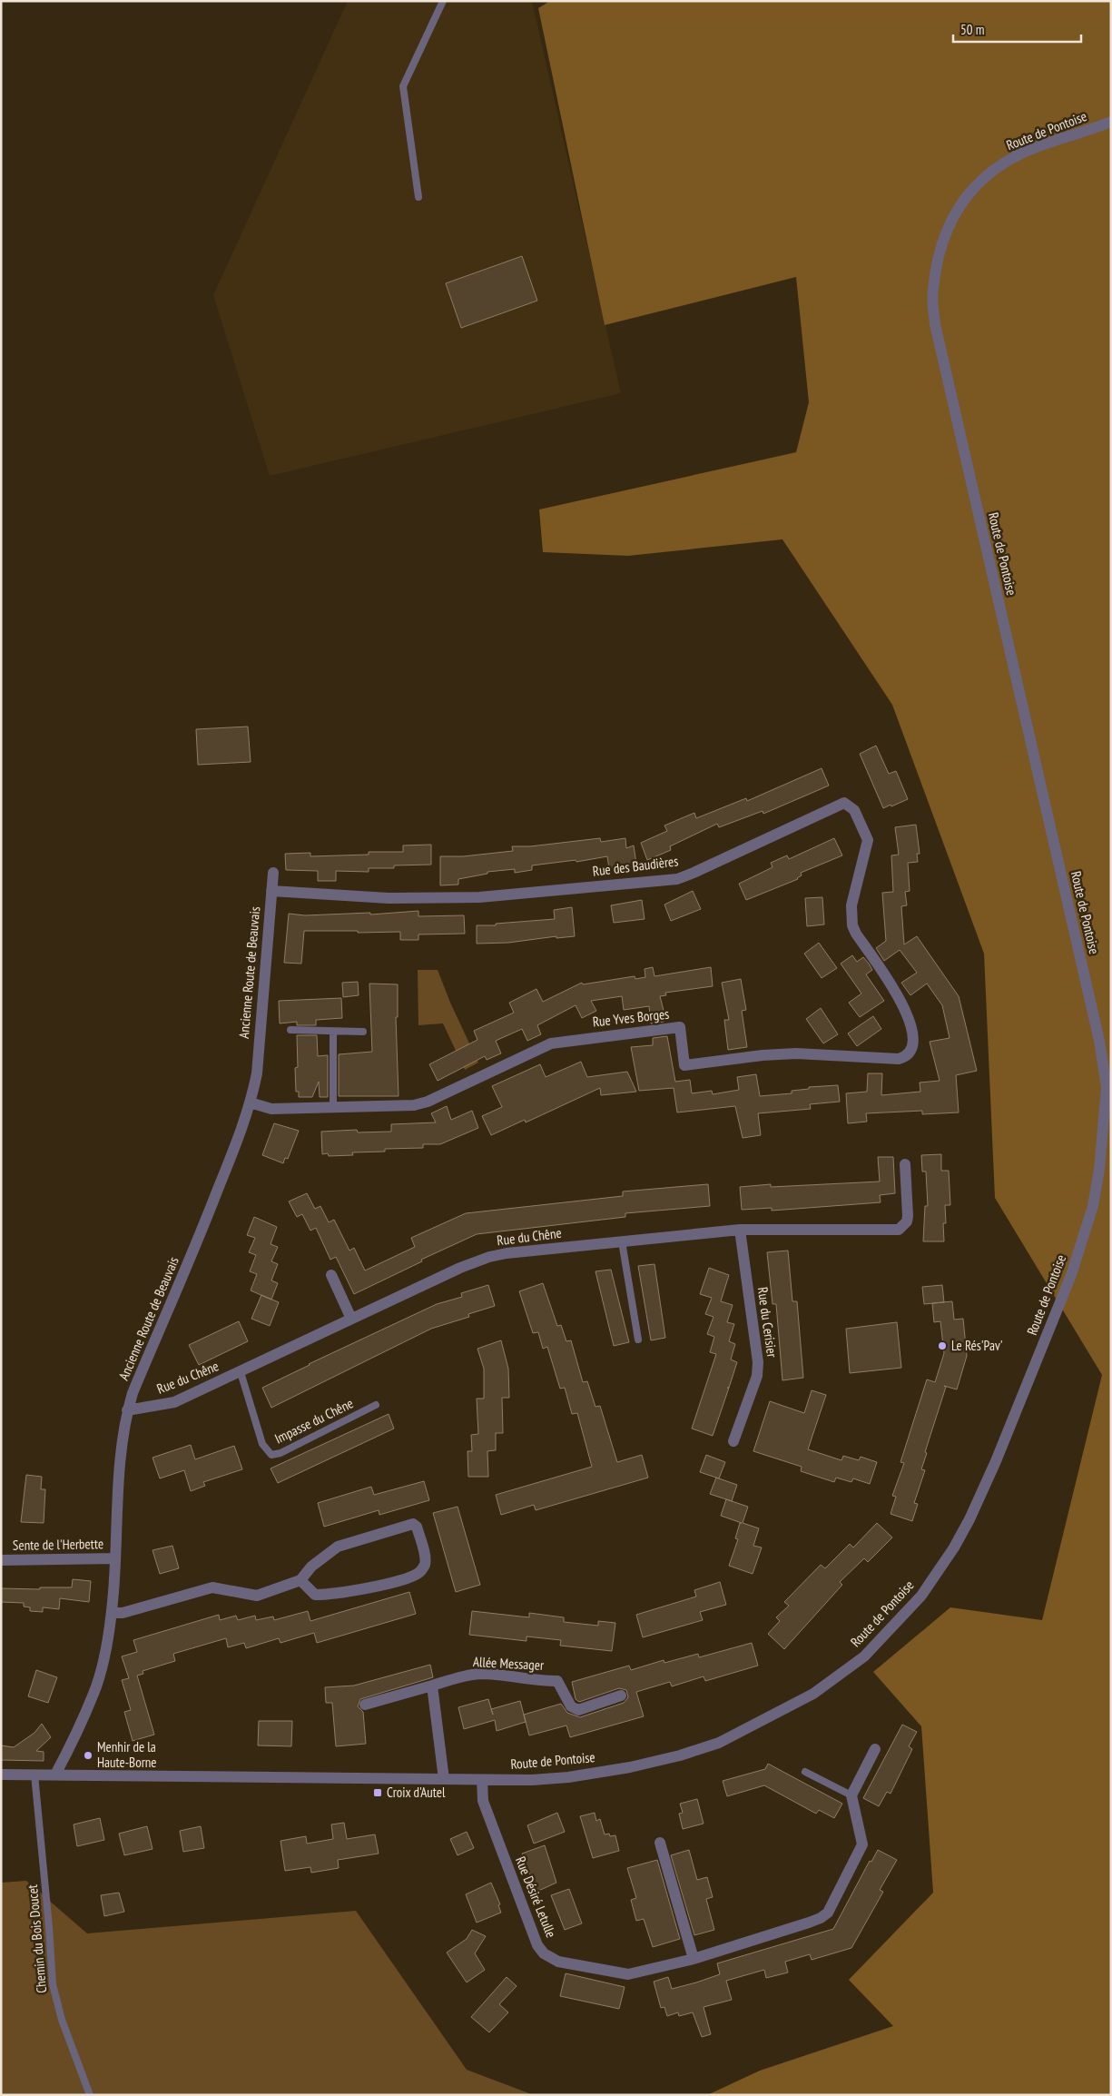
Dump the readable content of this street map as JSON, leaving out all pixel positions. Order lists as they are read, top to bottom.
{
  "streets": {
    "street": [
      "Route de Pontoise",
      "Rue des Baudières",
      "Ancienne Route de Beauvais",
      "Rue Yves Borges",
      "Rue du Chêne",
      "Rue du Cerisier",
      "Sente de l'Herbette",
      "Allée Messager",
      "Rue Désiré Letulle"
    ],
    "lane": ["Impasse du Chêne", "Chemin du Bois Doucet"]
  },
  "crossings": [
    ["Route de Pontoise", "Ancienne Route de Beauvais"],
    ["Route de Pontoise", "Rue Désiré Letulle"],
    ["Route de Pontoise", "Chemin du Bois Doucet"],
    ["Rue des Baudières", "Ancienne Route de Beauvais"],
    ["Rue des Baudières", "Rue Yves Borges"],
    ["Ancienne Route de Beauvais", "Rue Yves Borges"],
    ["Ancienne Route de Beauvais", "Rue du Chêne"],
    ["Ancienne Route de Beauvais", "Sente de l'Herbette"],
    ["Rue du Chêne", "Rue du Cerisier"],
    ["Rue du Chêne", "Impasse du Chêne"]
  ],
  "places": {
    "other": ["Le Rés'Pav'", "Menhir de la Haute-Borne"],
    "transit": ["Croix d'Autel"]
  },
  "scale_bar": "50 m"
}
